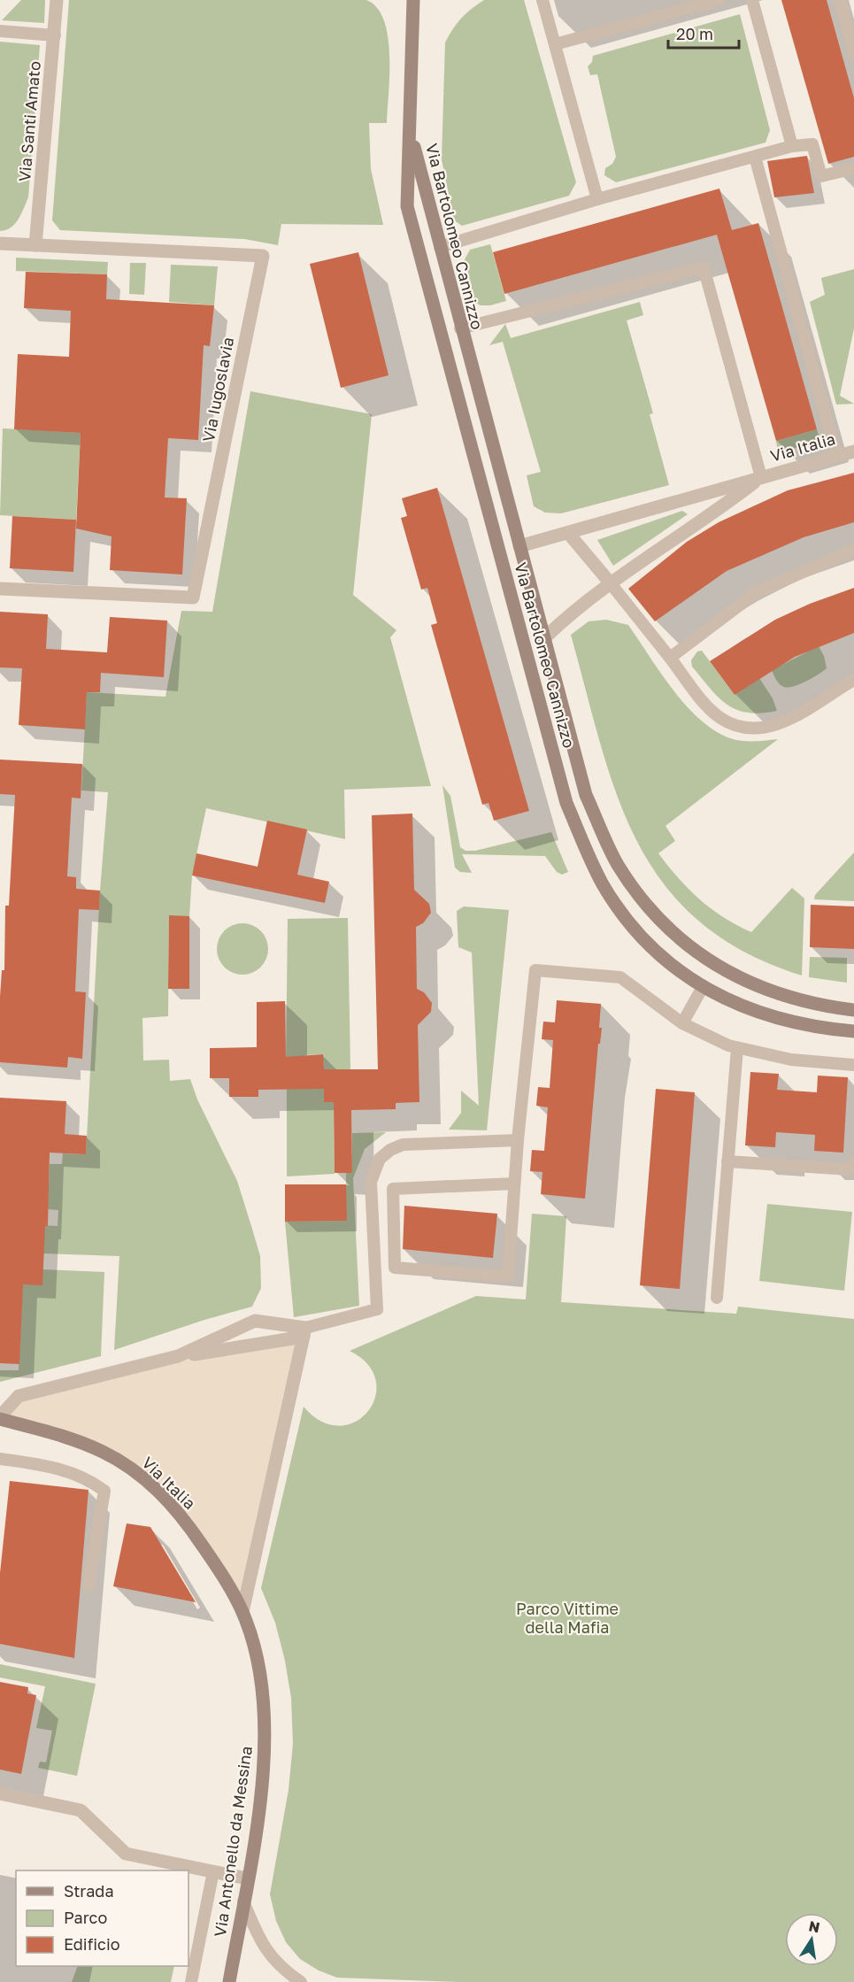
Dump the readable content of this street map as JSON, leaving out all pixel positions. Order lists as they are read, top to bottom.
{
  "streets": {
    "street": [
      "Via Santi Amato",
      "Via Bartolomeo Cannizzo",
      "Via Iugoslavia",
      "Via Italia",
      "Via Antonello da Messina"
    ]
  },
  "crossings": [
    ["Via Santi Amato", "Via Iugoslavia"],
    ["Via Bartolomeo Cannizzo", "Via Italia"],
    ["Via Italia", "Via Antonello da Messina"]
  ],
  "parks": ["Parco Vittime della Mafia"],
  "legend": ["Strada", "Parco", "Edificio"],
  "scale_bar": "20 m",
  "north": "top"
}
